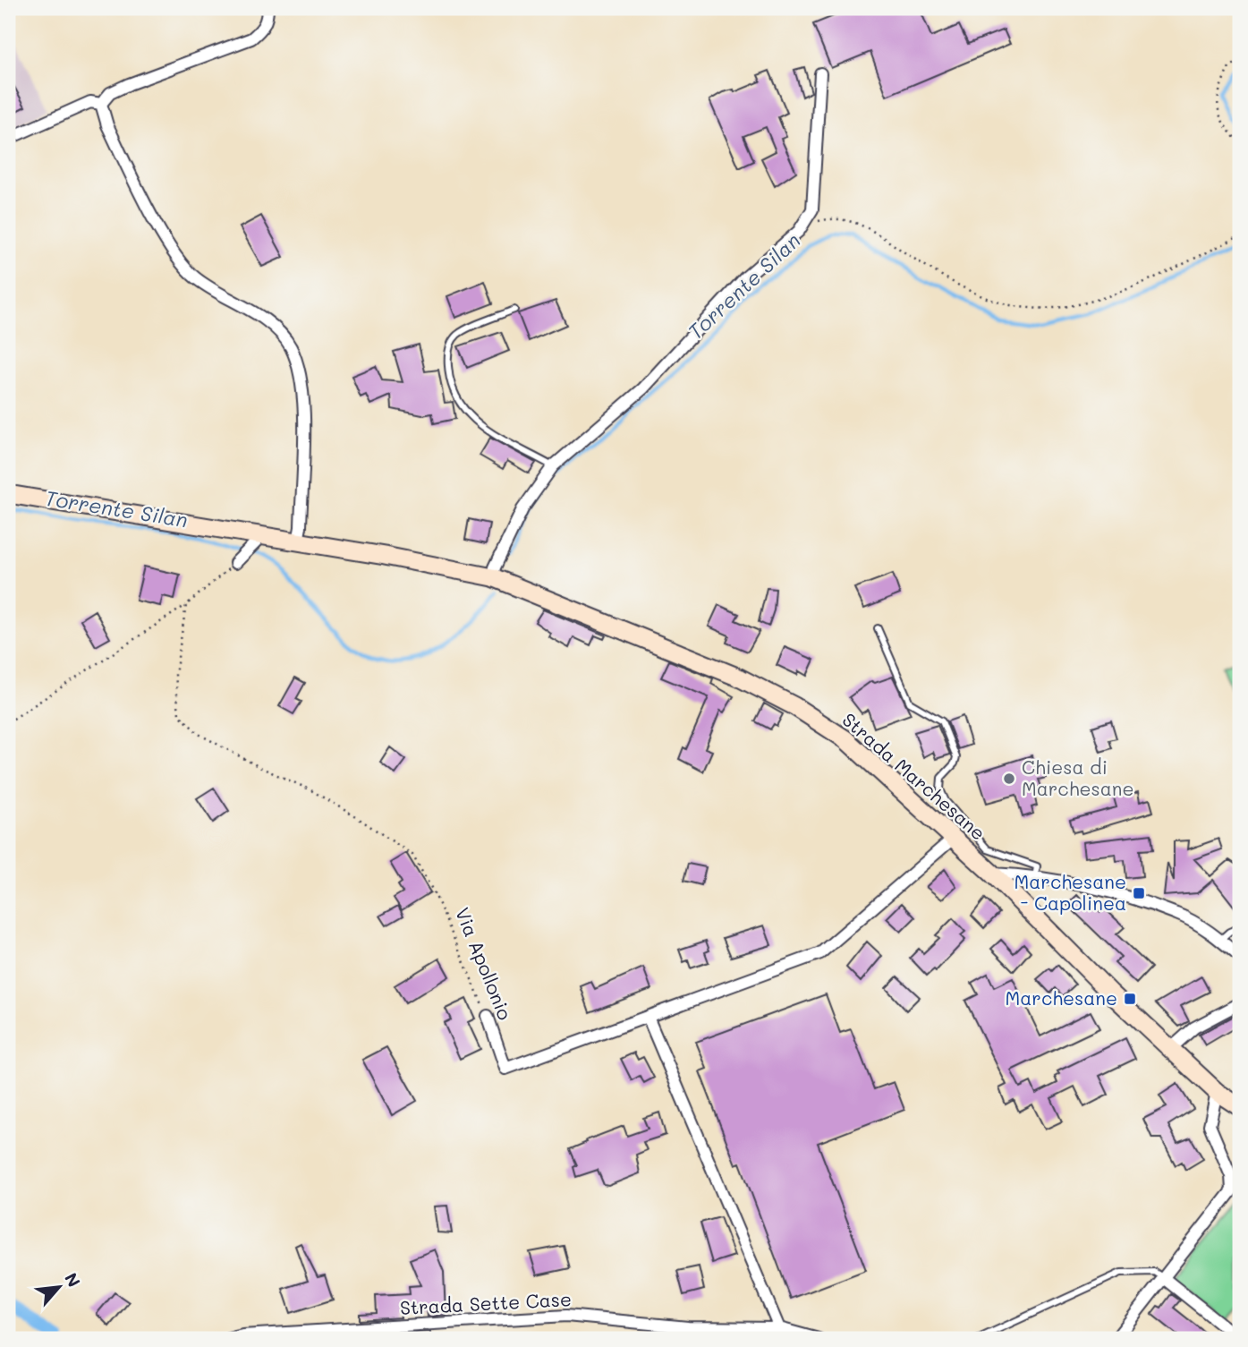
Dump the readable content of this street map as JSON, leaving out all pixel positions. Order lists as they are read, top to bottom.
{
  "streets": {
    "main road": ["Strada Marchesane"],
    "street": ["Via Apollonio", "Strada Sette Case"]
  },
  "crossings": [
    ["Strada Marchesane", "Via Apollonio"]
  ],
  "water": ["Torrente Silan"],
  "places": {
    "other": ["Chiesa di Marchesane"],
    "transit": ["Marchesane - Capolinea", "Marchesane"]
  },
  "north": "top right"
}
